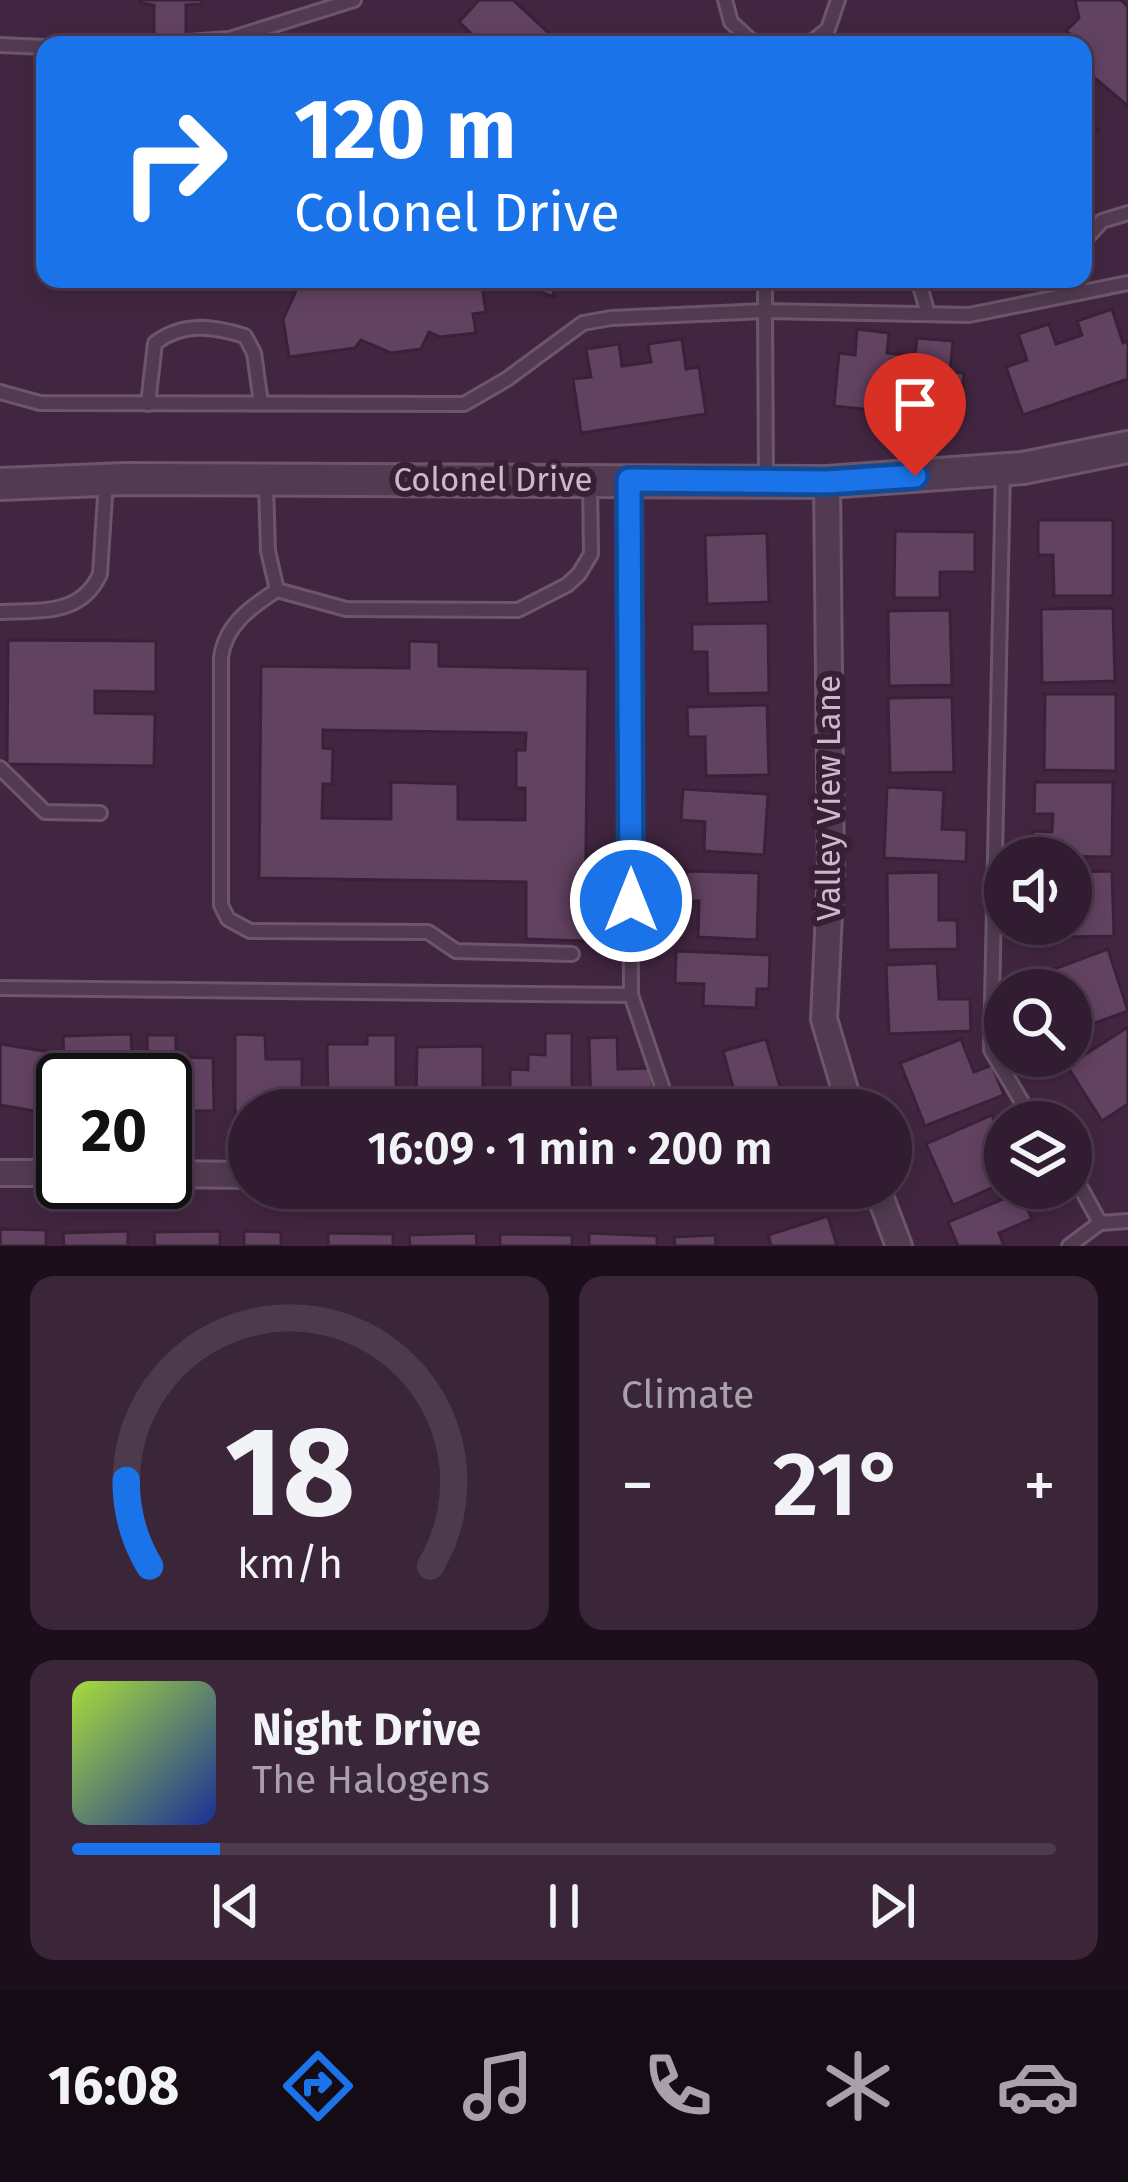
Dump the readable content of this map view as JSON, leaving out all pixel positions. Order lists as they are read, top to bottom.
{
  "streets": {
    "street": ["Colonel Drive", "Valley View Lane"]
  },
  "crossings": [
    ["Colonel Drive", "Valley View Lane"]
  ],
  "page": {
    "turn": ["120 m", "Colonel Drive"],
    "limit": "20",
    "trip": "16:09 · 1 min · 200 m",
    "tile": "Climate",
    "heat": ["−", "21°", "+"],
    "song": ["Night Drive", "The Halogens"],
    "tabs": "16:08",
    "gauge": ["18", "km/h"]
  }
}
